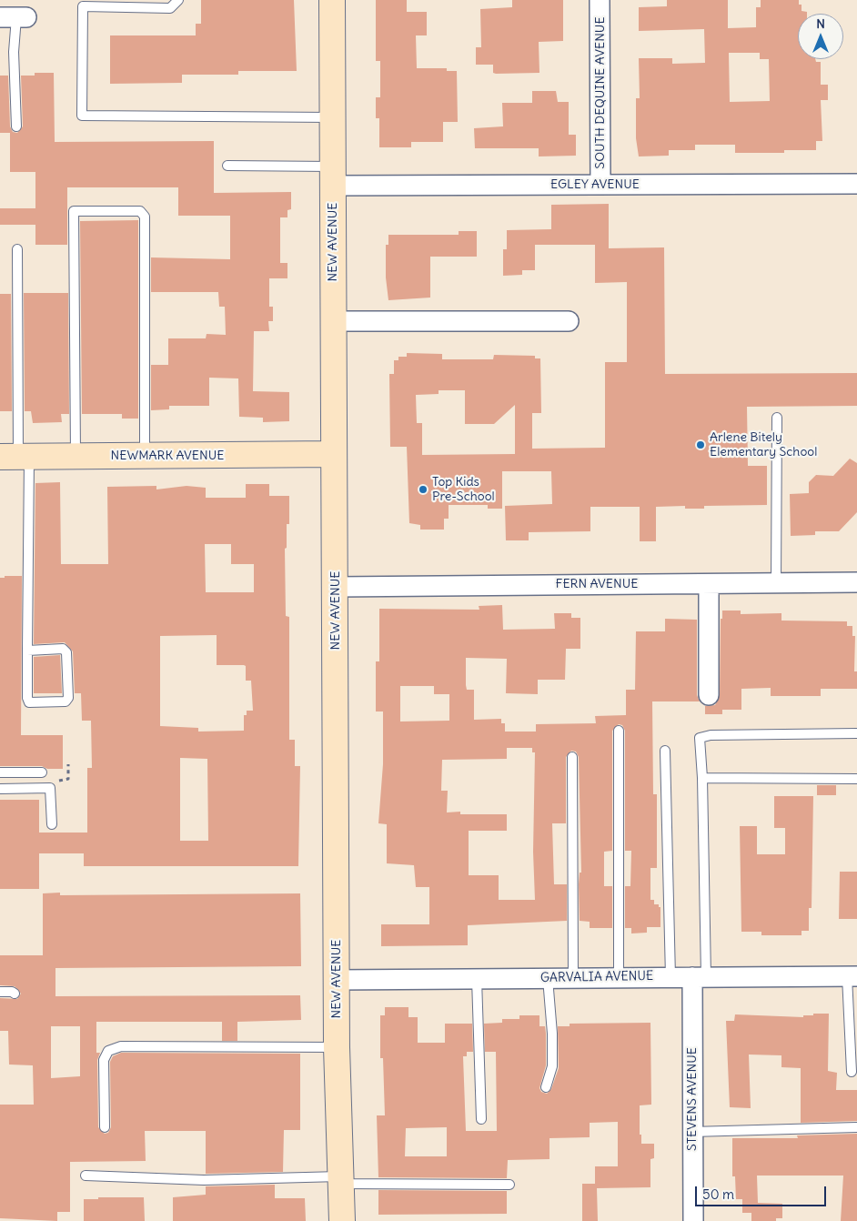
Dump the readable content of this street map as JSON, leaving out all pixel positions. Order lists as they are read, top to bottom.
{
  "streets": {
    "street": [
      "SOUTH DEQUINE AVENUE",
      "EGLEY AVENUE",
      "NEW AVENUE",
      "NEWMARK AVENUE",
      "FERN AVENUE",
      "GARVALIA AVENUE",
      "STEVENS AVENUE"
    ]
  },
  "crossings": [
    ["SOUTH DEQUINE AVENUE", "EGLEY AVENUE"],
    ["EGLEY AVENUE", "NEW AVENUE"],
    ["NEW AVENUE", "NEWMARK AVENUE"],
    ["NEW AVENUE", "FERN AVENUE"],
    ["NEW AVENUE", "GARVALIA AVENUE"],
    ["GARVALIA AVENUE", "STEVENS AVENUE"]
  ],
  "places": ["Arlene Bitely Elementary School", "Top Kids Pre-School"],
  "scale_bar": "50 m",
  "north": "top"
}
